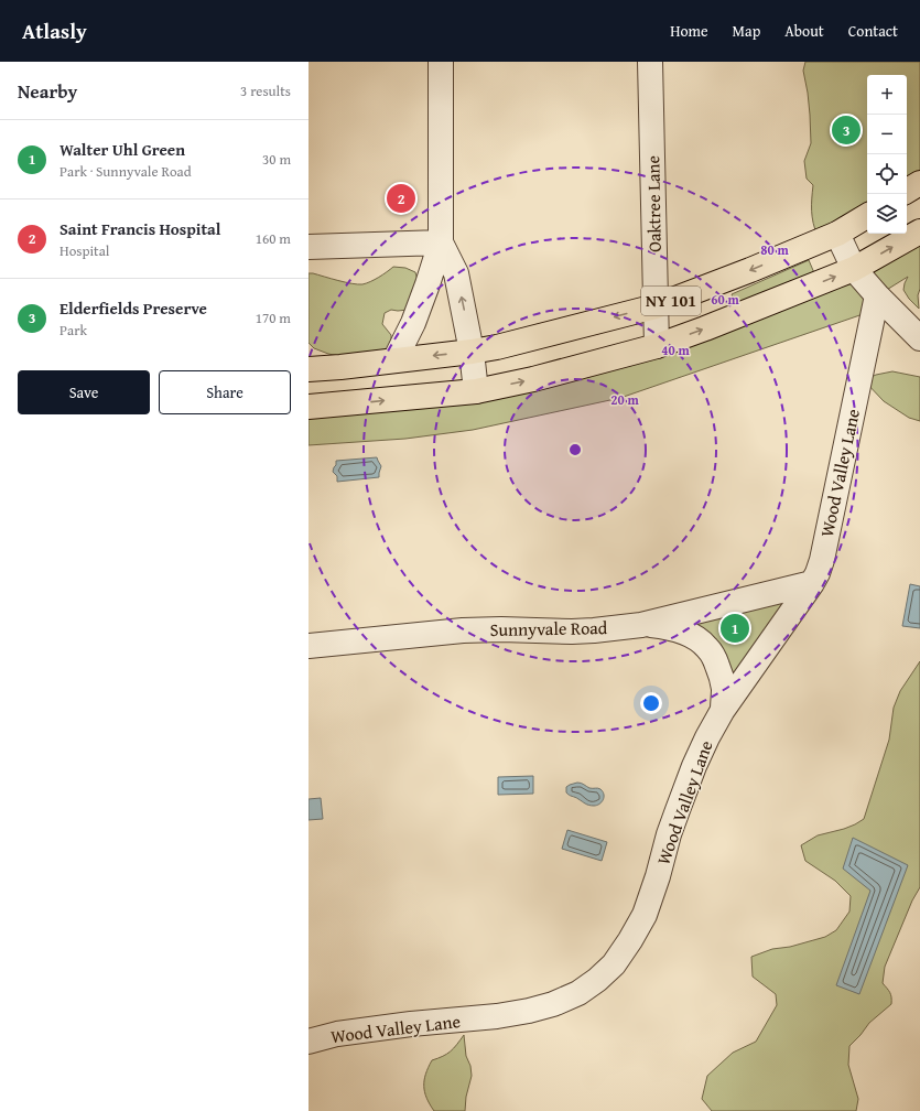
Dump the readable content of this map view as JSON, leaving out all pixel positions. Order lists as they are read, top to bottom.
{
  "streets": {
    "main road": ["NY 101"],
    "street": ["Oaktree Lane", "Wood Valley Lane", "Sunnyvale Road"]
  },
  "crossings": [
    ["Oaktree Lane", "NY 101"],
    ["Wood Valley Lane", "Sunnyvale Road"]
  ],
  "page": {
    "header": "Atlasly",
    "nav": [
      "Home",
      "Map",
      "About",
      "Contact"
    ],
    "heading": ["Nearby", "3 results"],
    "map_buttons": ["+", "−"],
    "pins": ["3", "2", "1"],
    "list": [
      {
        "mark": "1",
        "name": "Walter Uhl Green",
        "note": "Park · Sunnyvale Road",
        "value": "30 m"
      },
      {
        "mark": "2",
        "name": "Saint Francis Hospital",
        "note": "Hospital",
        "value": "160 m"
      },
      {
        "mark": "3",
        "name": "Elderfields Preserve",
        "note": "Park",
        "value": "170 m"
      }
    ],
    "buttons": ["Save", "Share"]
  },
  "rings": [
    "80 m",
    "60 m",
    "40 m",
    "20 m"
  ]
}
